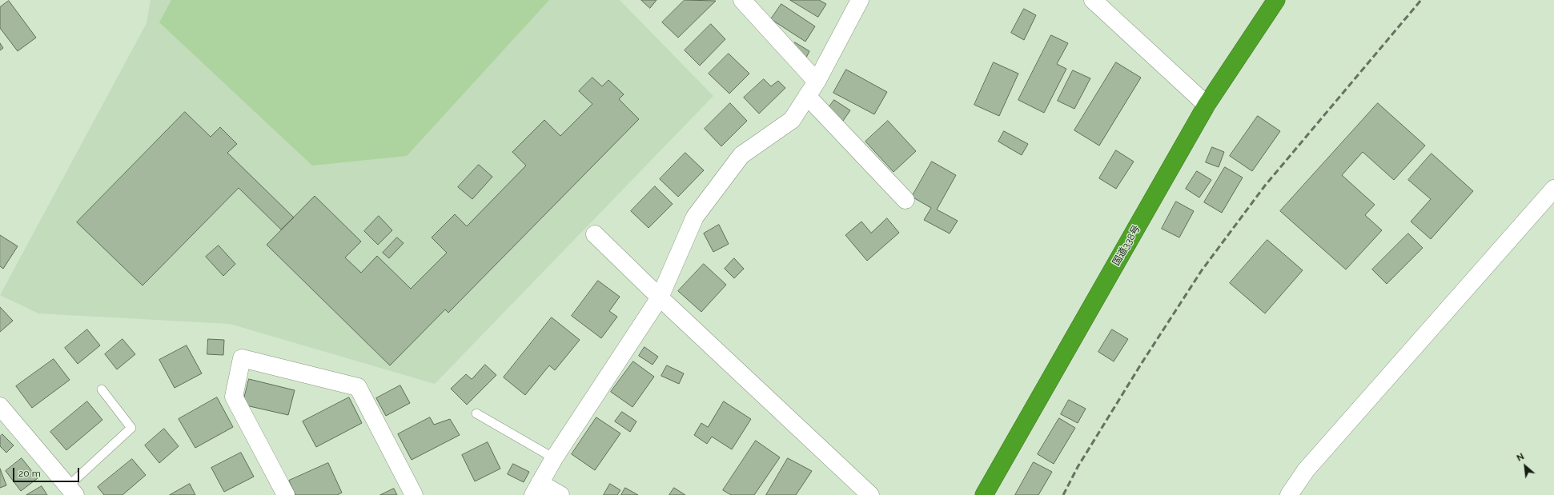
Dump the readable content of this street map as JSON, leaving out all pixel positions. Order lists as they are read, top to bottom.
{
  "streets": {
    "highway": ["国道338号"]
  },
  "scale_bar": "20 m",
  "north": "top left"
}
